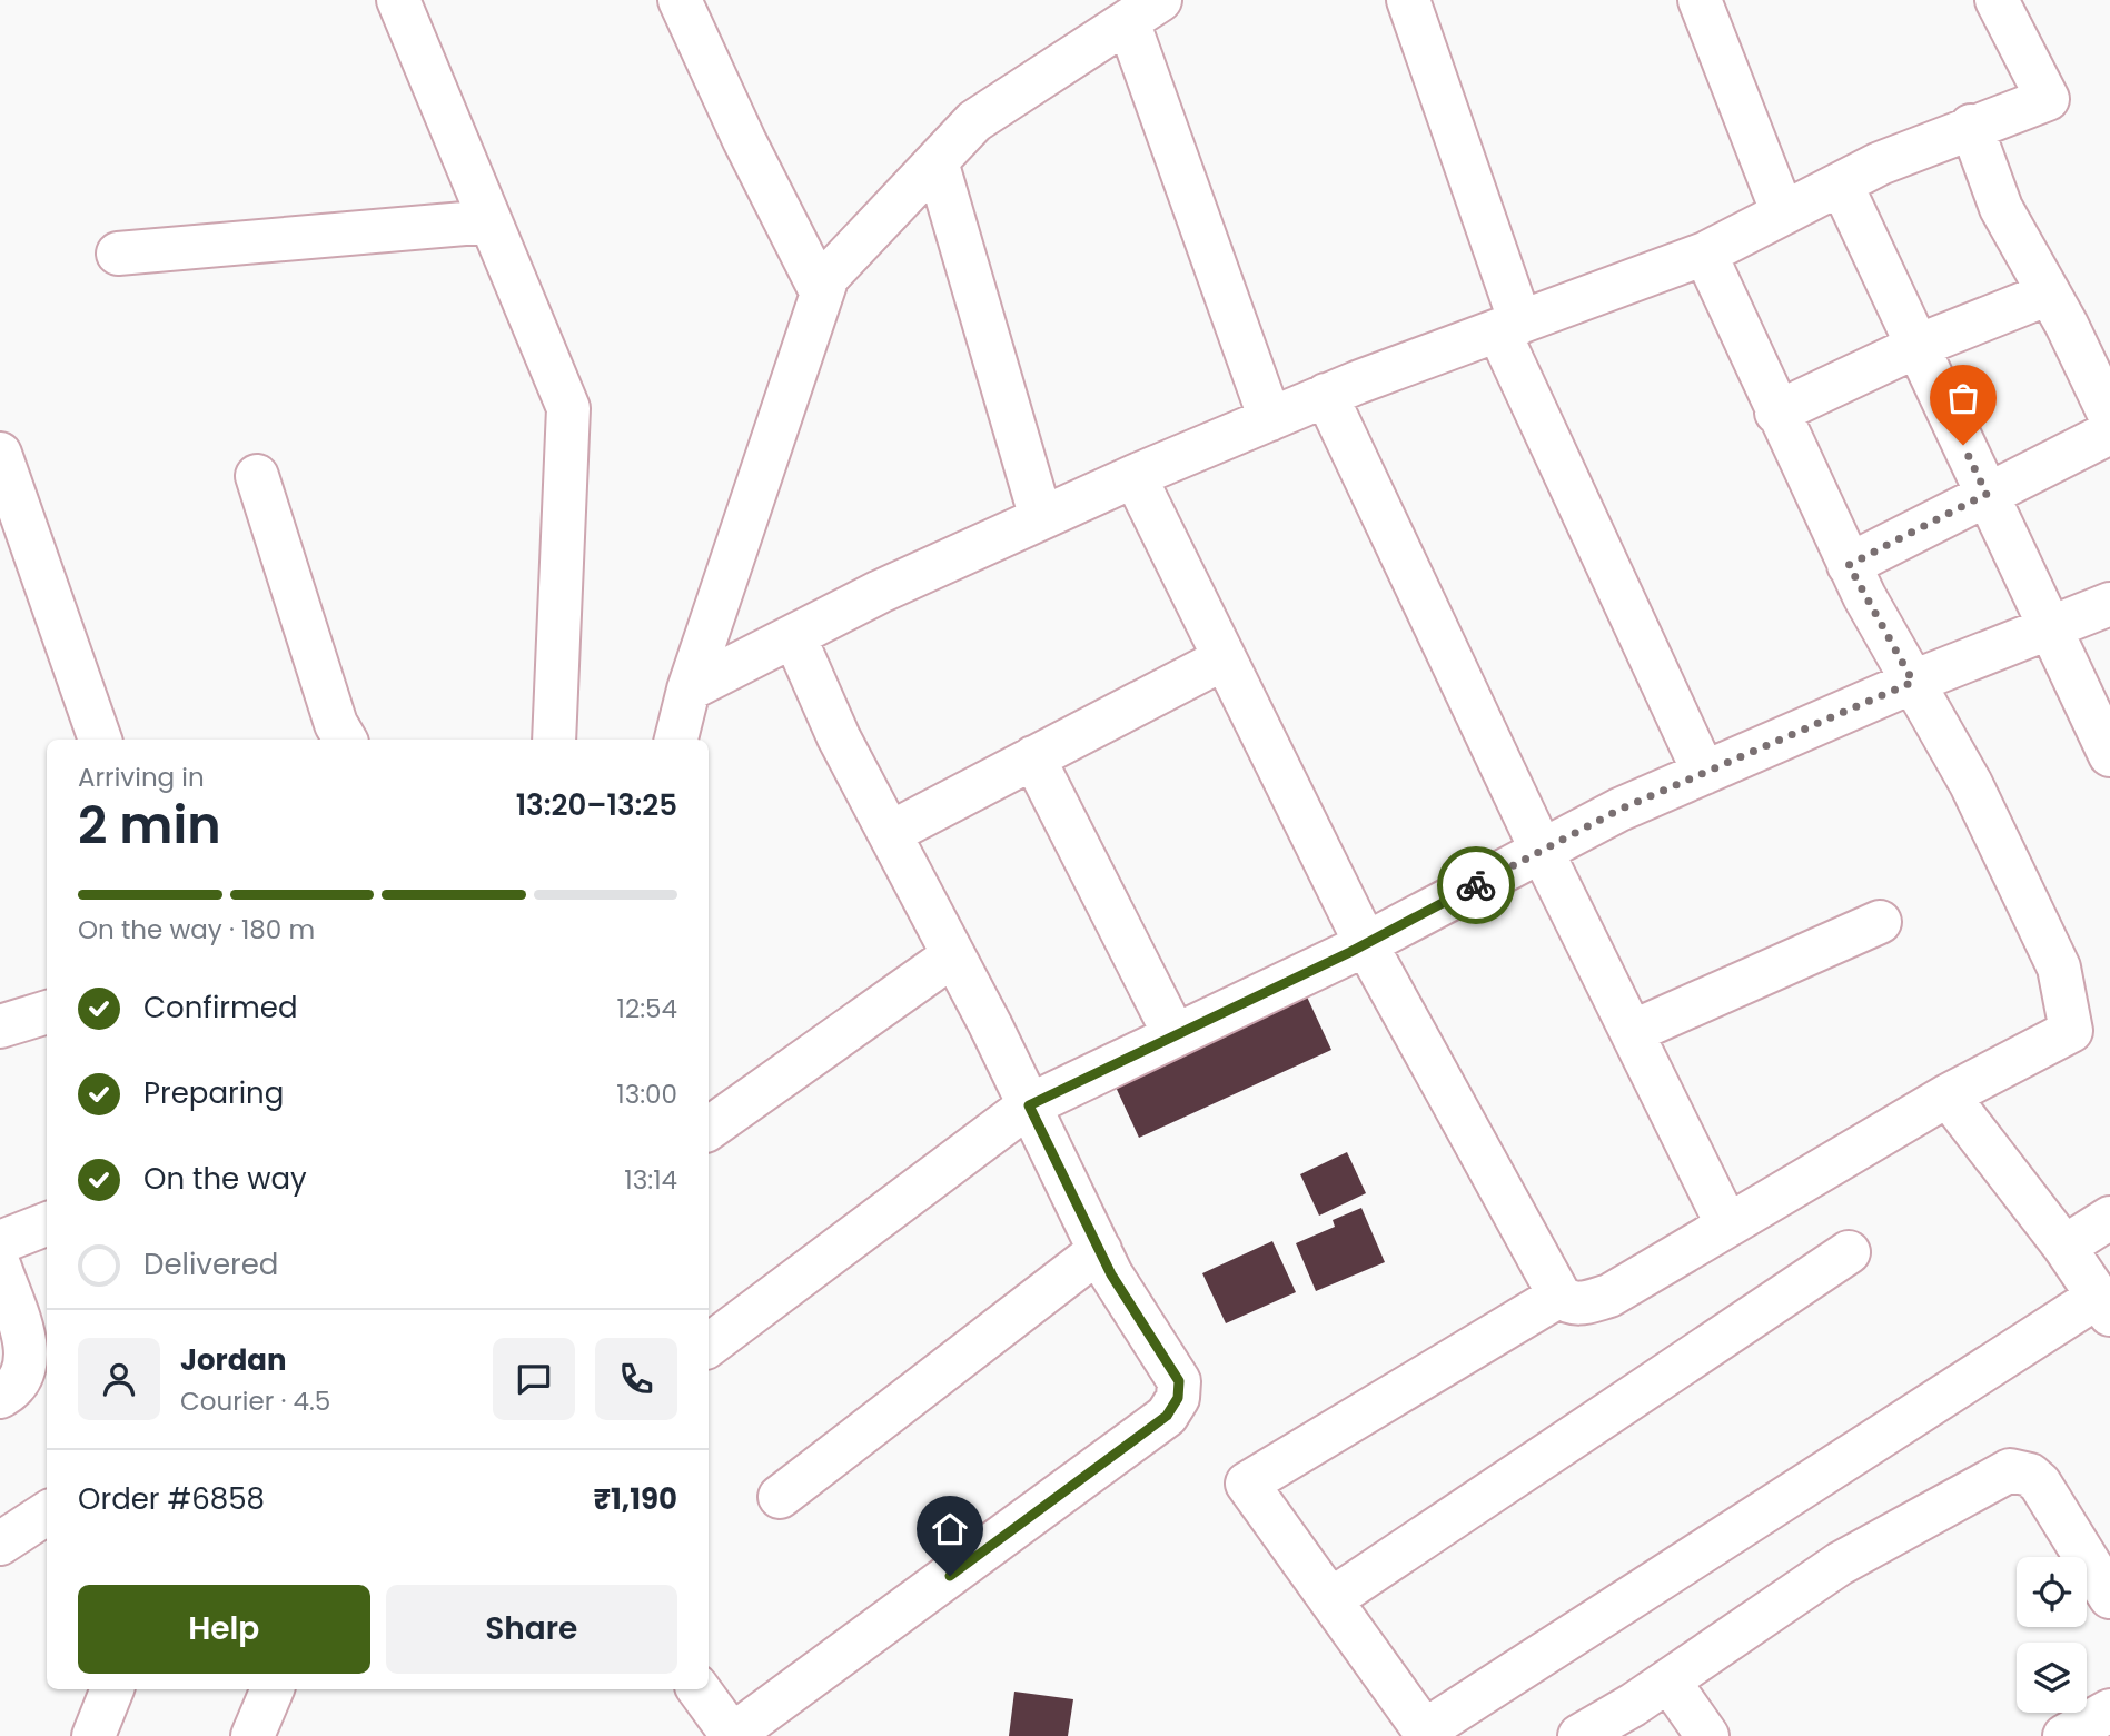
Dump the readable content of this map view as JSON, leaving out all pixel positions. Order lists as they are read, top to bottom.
{
  "page": {
    "heading": ["2 min", "Arriving in", "13:20–13:25"],
    "panel": [
      "Jordan",
      "Courier · 4.5",
      "Order #6858",
      "₹1,190"
    ],
    "bar": "On the way · 180 m",
    "list": [
      ["Confirmed", "12:54"],
      ["Preparing", "13:00"],
      ["On the way", "13:14"],
      "Delivered"
    ],
    "buttons": ["Help", "Share"]
  }
}
